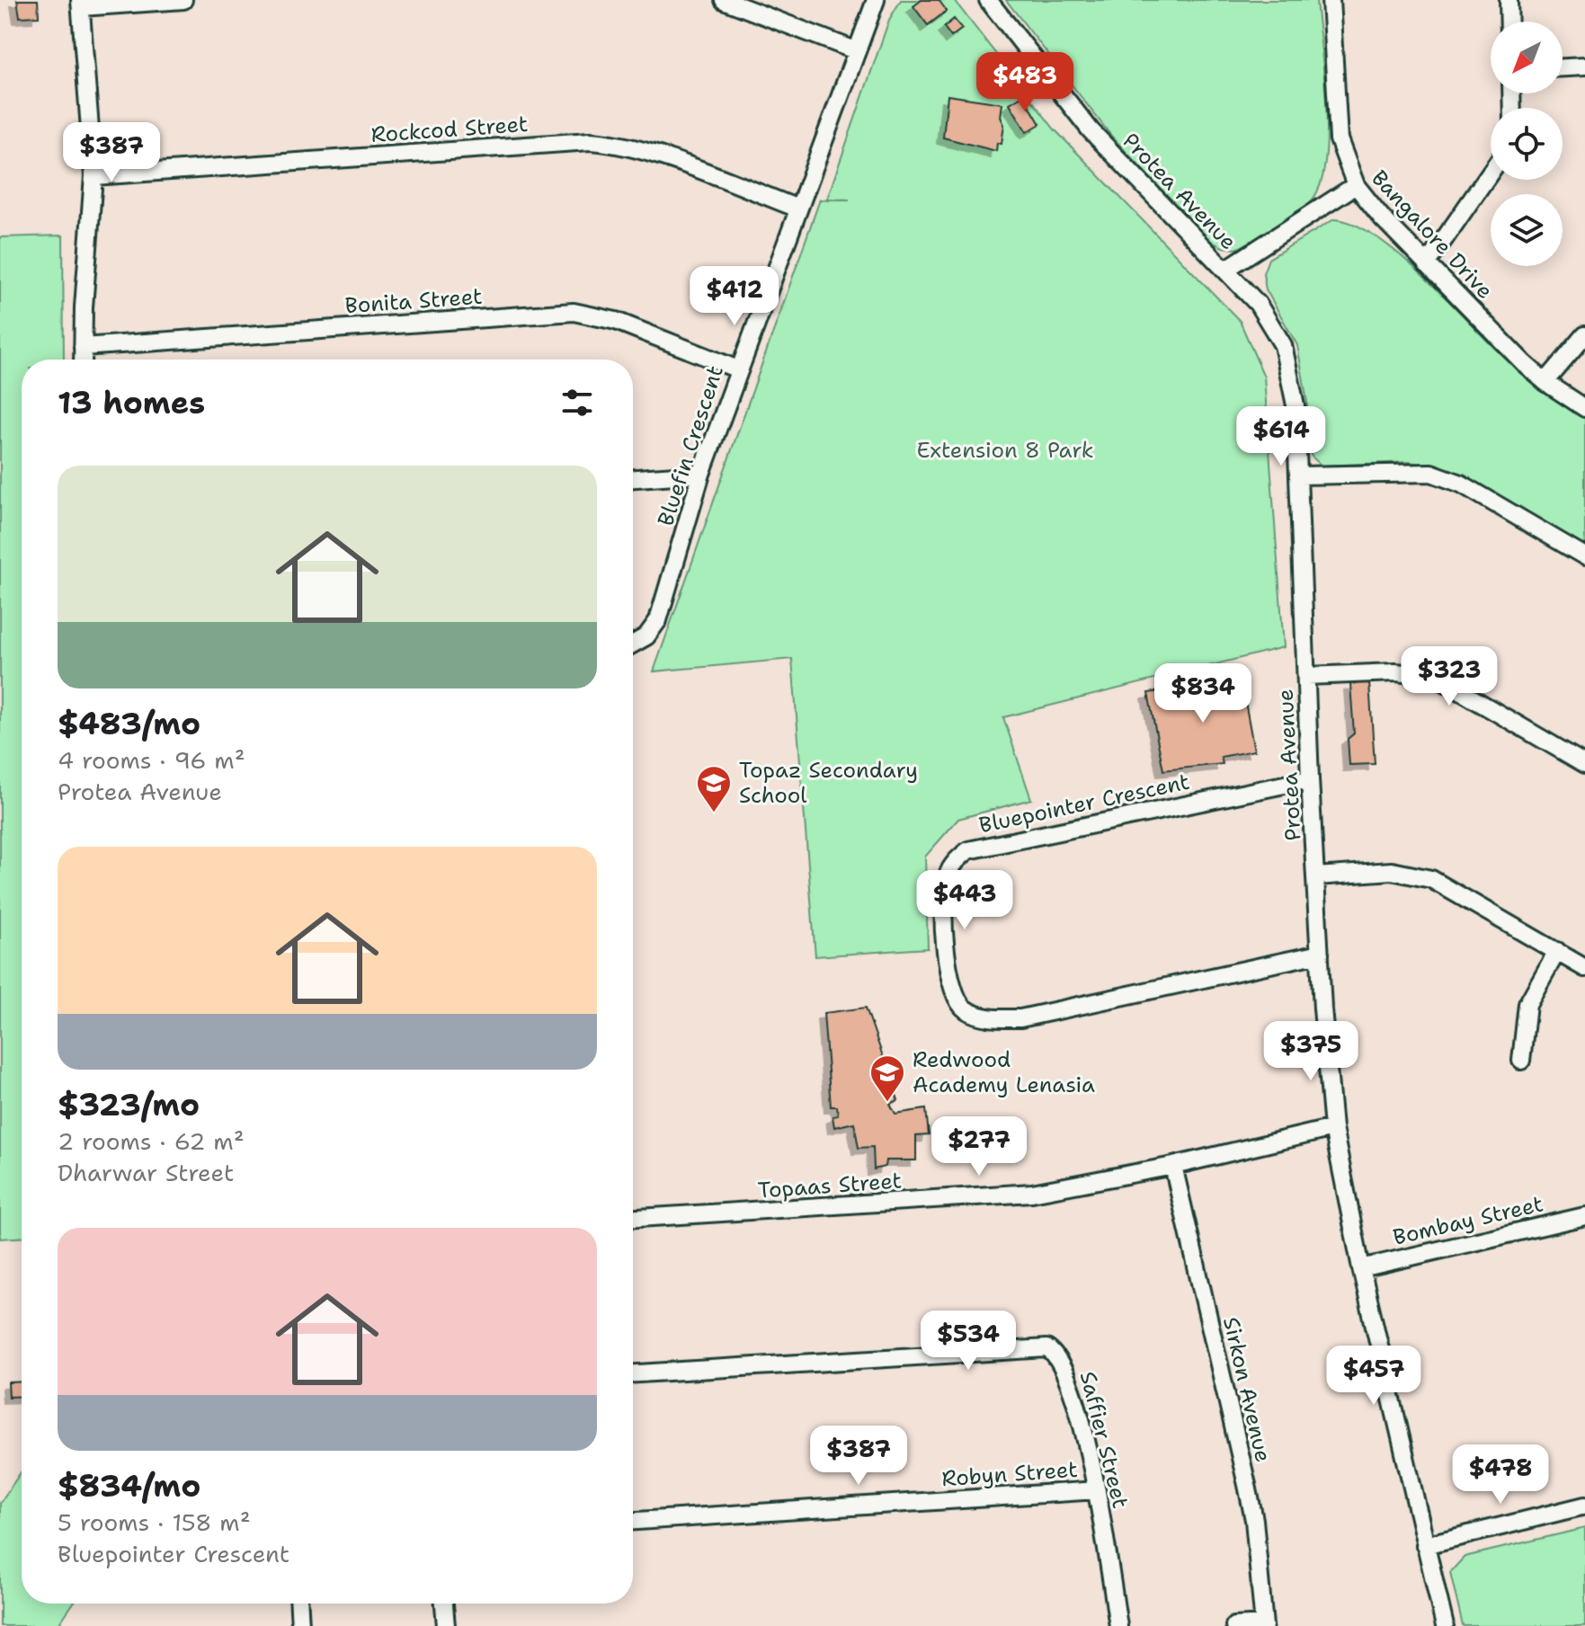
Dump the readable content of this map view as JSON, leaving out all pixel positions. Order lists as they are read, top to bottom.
{
  "streets": {
    "street": [
      "Rockcod Street",
      "Protea Avenue",
      "Bangalore Drive",
      "Bonita Street",
      "Bluefin Crescent",
      "Bluepointer Crescent",
      "Topaas Street",
      "Bombay Street",
      "Sirkon Avenue",
      "Saffier Street",
      "Robyn Street"
    ]
  },
  "crossings": [
    ["Rockcod Street", "Bluefin Crescent"],
    ["Protea Avenue", "Bluepointer Crescent"],
    ["Protea Avenue", "Topaas Street"],
    ["Protea Avenue", "Bombay Street"],
    ["Bonita Street", "Bluefin Crescent"],
    ["Topaas Street", "Sirkon Avenue"],
    ["Saffier Street", "Robyn Street"]
  ],
  "parks": ["Extension 8 Park"],
  "places": {
    "school or university": ["Topaz Secondary School", "Redwood Academy Lenasia"]
  },
  "north": "bottom left",
  "page": {
    "price": [
      "$483",
      "$387",
      "$412",
      "$614",
      "$323",
      "$834",
      "$443",
      "$375",
      "$277",
      "$534",
      "$457",
      "$387",
      "$478"
    ],
    "heading": "13 homes",
    "list": [
      {
        "name": "$483/mo",
        "note": "4 rooms · 96 m² · Protea Avenue"
      },
      {
        "name": "$323/mo",
        "note": "2 rooms · 62 m² · Dharwar Street"
      },
      {
        "name": "$834/mo",
        "note": "5 rooms · 158 m² · Bluepointer Crescent"
      }
    ]
  }
}
